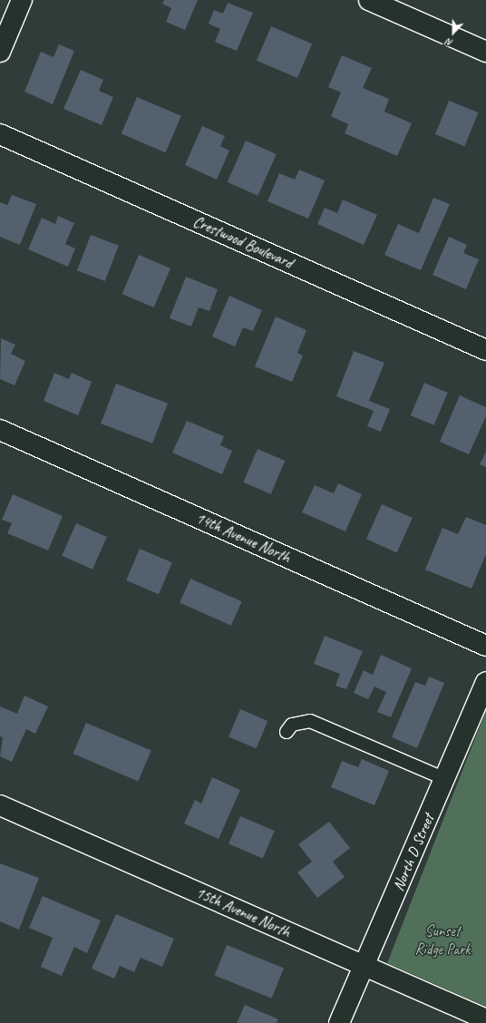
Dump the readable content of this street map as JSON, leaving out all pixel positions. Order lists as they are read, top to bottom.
{
  "streets": {
    "street": [
      "Crestwood Boulevard",
      "14th Avenue North",
      "North D Street",
      "15th Avenue North"
    ]
  },
  "crossings": [
    ["North D Street", "15th Avenue North"]
  ],
  "parks": ["Sunset Ridge Park"],
  "north": "bottom"
}
